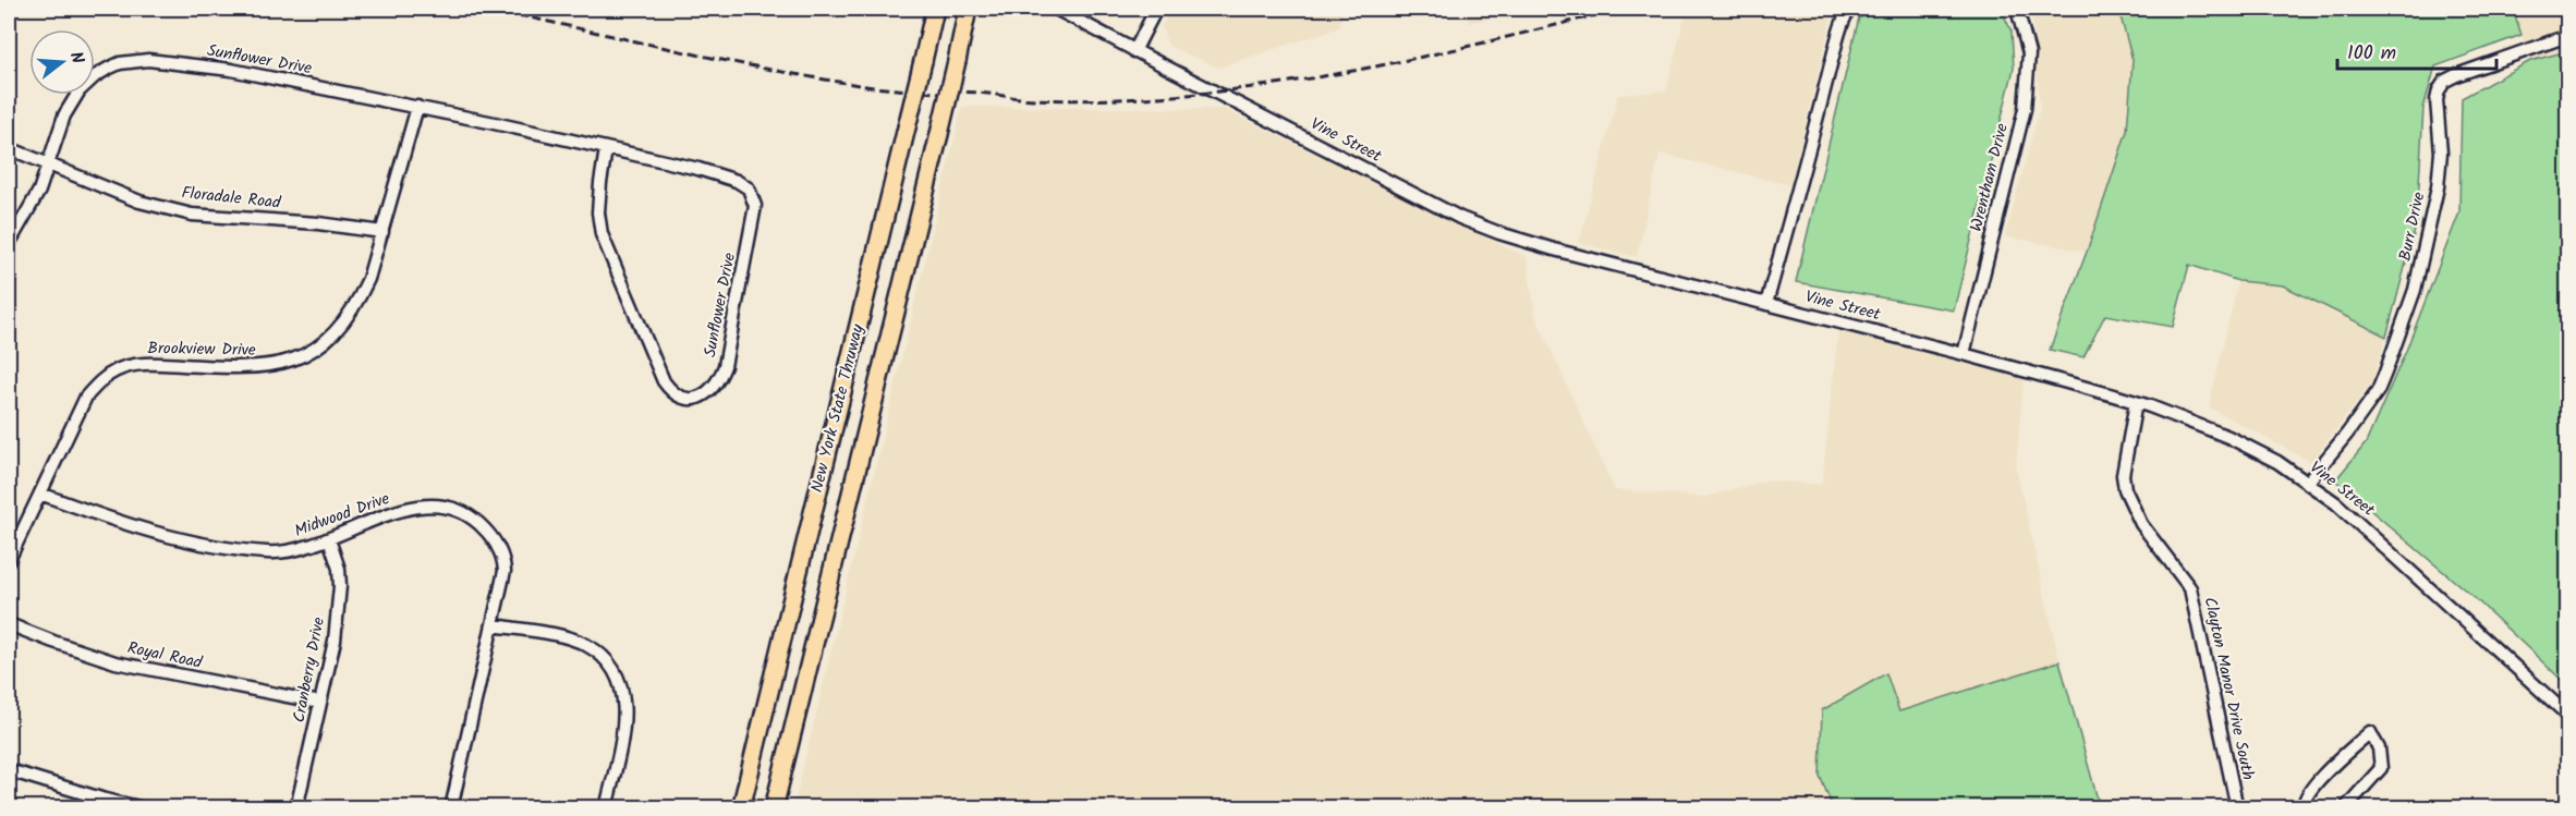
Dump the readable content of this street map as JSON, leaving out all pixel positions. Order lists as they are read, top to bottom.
{
  "streets": {
    "highway": ["New York State Thruway"],
    "street": [
      "Sunflower Drive",
      "Vine Street",
      "Wrentham Drive",
      "Floradale Road",
      "Burr Drive",
      "Brookview Drive",
      "Midwood Drive",
      "Royal Road",
      "Cranberry Drive",
      "Clayton Manor Drive South"
    ]
  },
  "crossings": [
    ["Sunflower Drive", "Floradale Road"],
    ["Sunflower Drive", "Brookview Drive"],
    ["Vine Street", "Wrentham Drive"],
    ["Vine Street", "Burr Drive"],
    ["Vine Street", "Clayton Manor Drive South"],
    ["Floradale Road", "Brookview Drive"],
    ["Brookview Drive", "Midwood Drive"],
    ["Midwood Drive", "Cranberry Drive"],
    ["Royal Road", "Cranberry Drive"]
  ],
  "scale_bar": "100 m",
  "north": "right"
}
